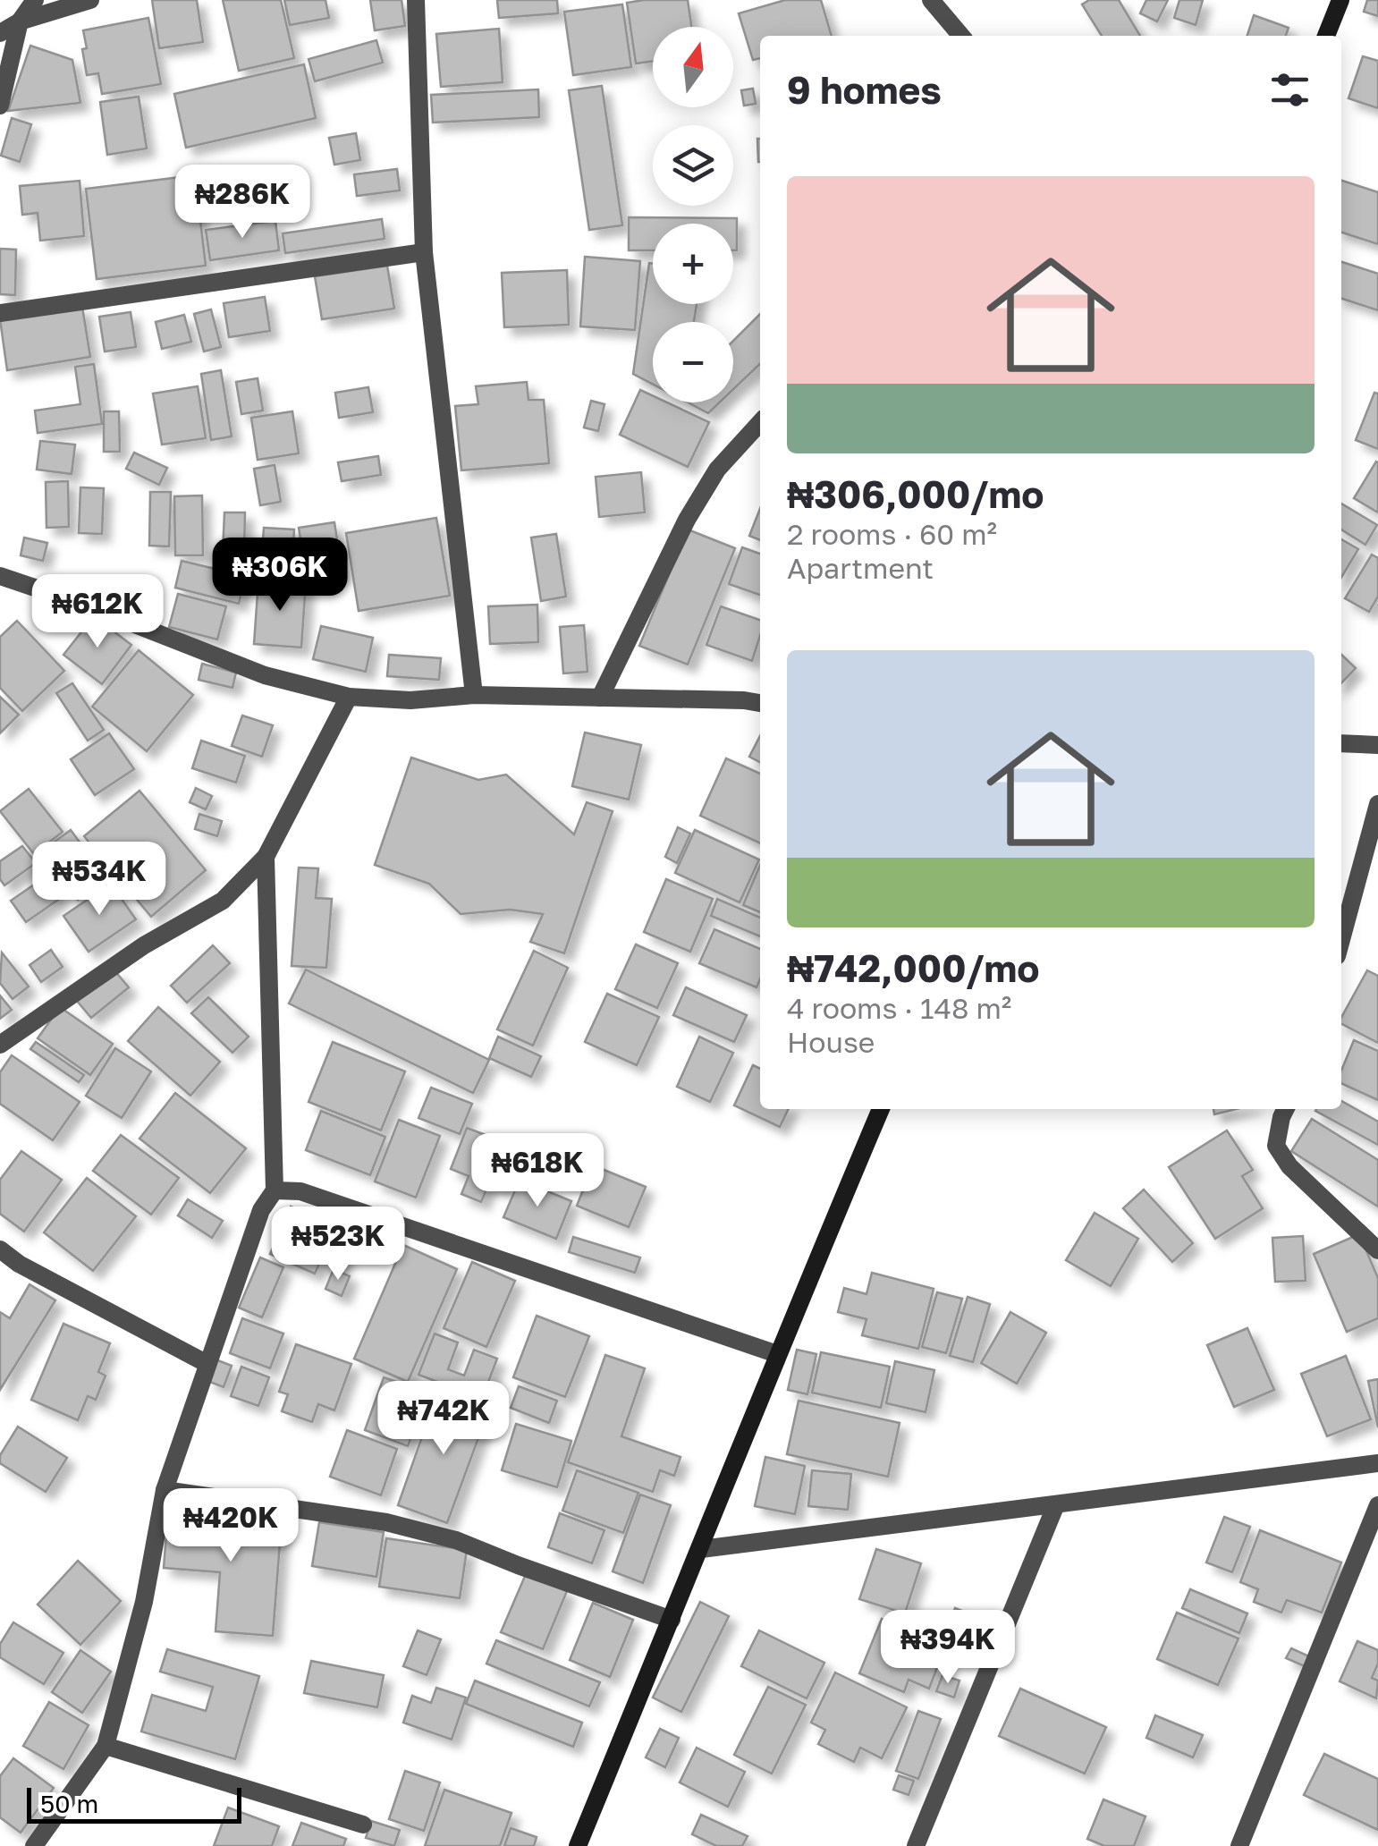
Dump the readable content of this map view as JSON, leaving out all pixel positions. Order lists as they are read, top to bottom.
{
  "scale_bar": "50 m",
  "north": "top",
  "page": {
    "map_buttons": ["+", "−"],
    "heading": "9 homes",
    "list": [
      {
        "name": "₦306,000/mo",
        "note": "2 rooms · 60 m² · Apartment"
      },
      {
        "name": "₦742,000/mo",
        "note": "4 rooms · 148 m² · House"
      }
    ],
    "price": [
      "₦286K",
      "₦306K",
      "₦612K",
      "₦534K",
      "₦618K",
      "₦523K",
      "₦742K",
      "₦420K",
      "₦394K"
    ],
    "scale": "50 m"
  }
}
